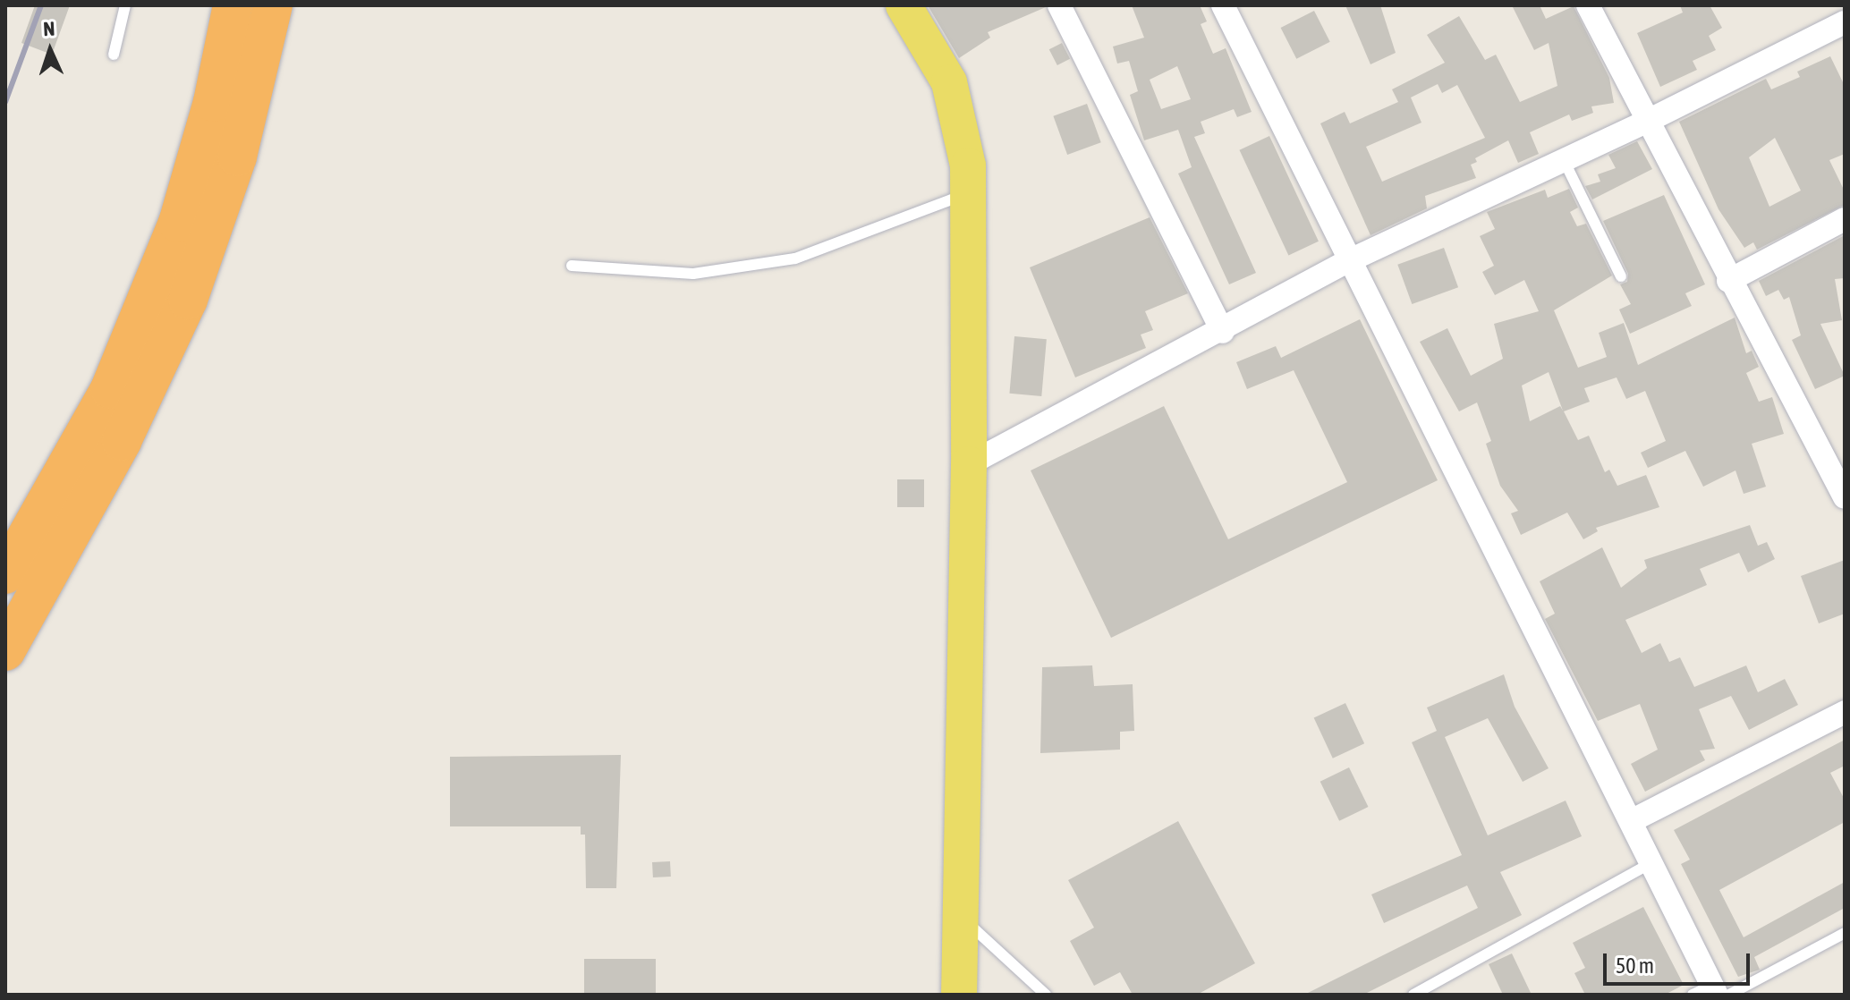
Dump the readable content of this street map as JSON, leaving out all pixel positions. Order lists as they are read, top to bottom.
{
  "scale_bar": "50 m",
  "north": "top"
}
